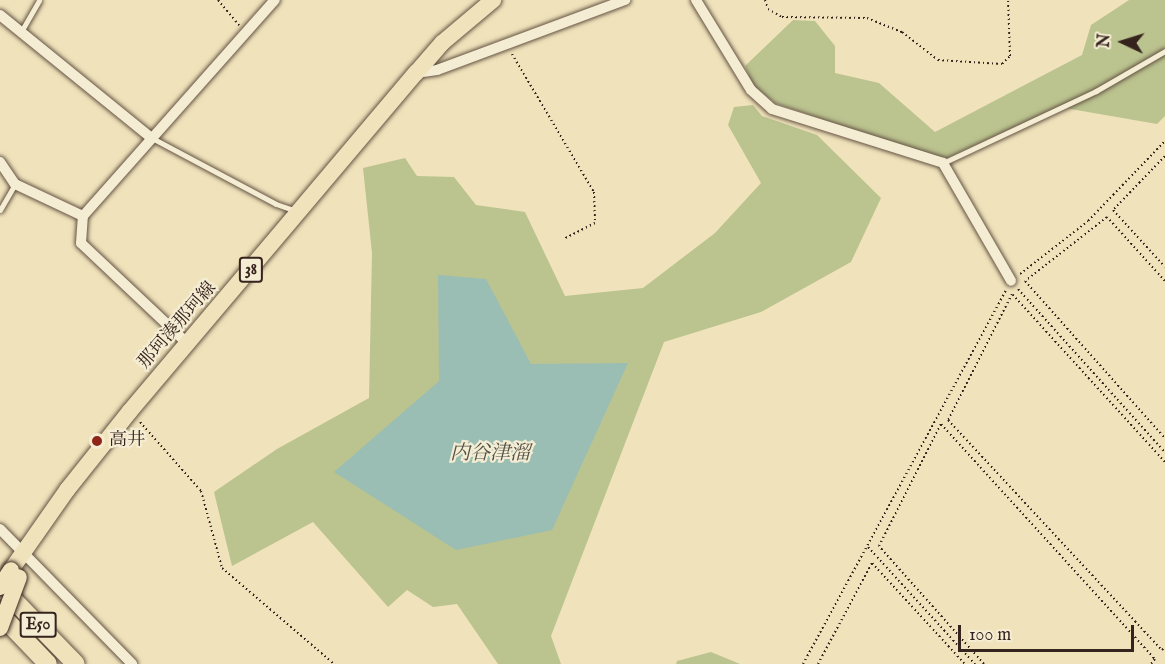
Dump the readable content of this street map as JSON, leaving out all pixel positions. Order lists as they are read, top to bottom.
{
  "streets": {
    "highway": ["E50"],
    "main road": ["38", "那珂湊那珂線"]
  },
  "crossings": [
    ["那珂湊那珂線", "E50"]
  ],
  "water": ["内谷津溜"],
  "places": ["高井"],
  "scale_bar": "100 m",
  "north": "left"
}
